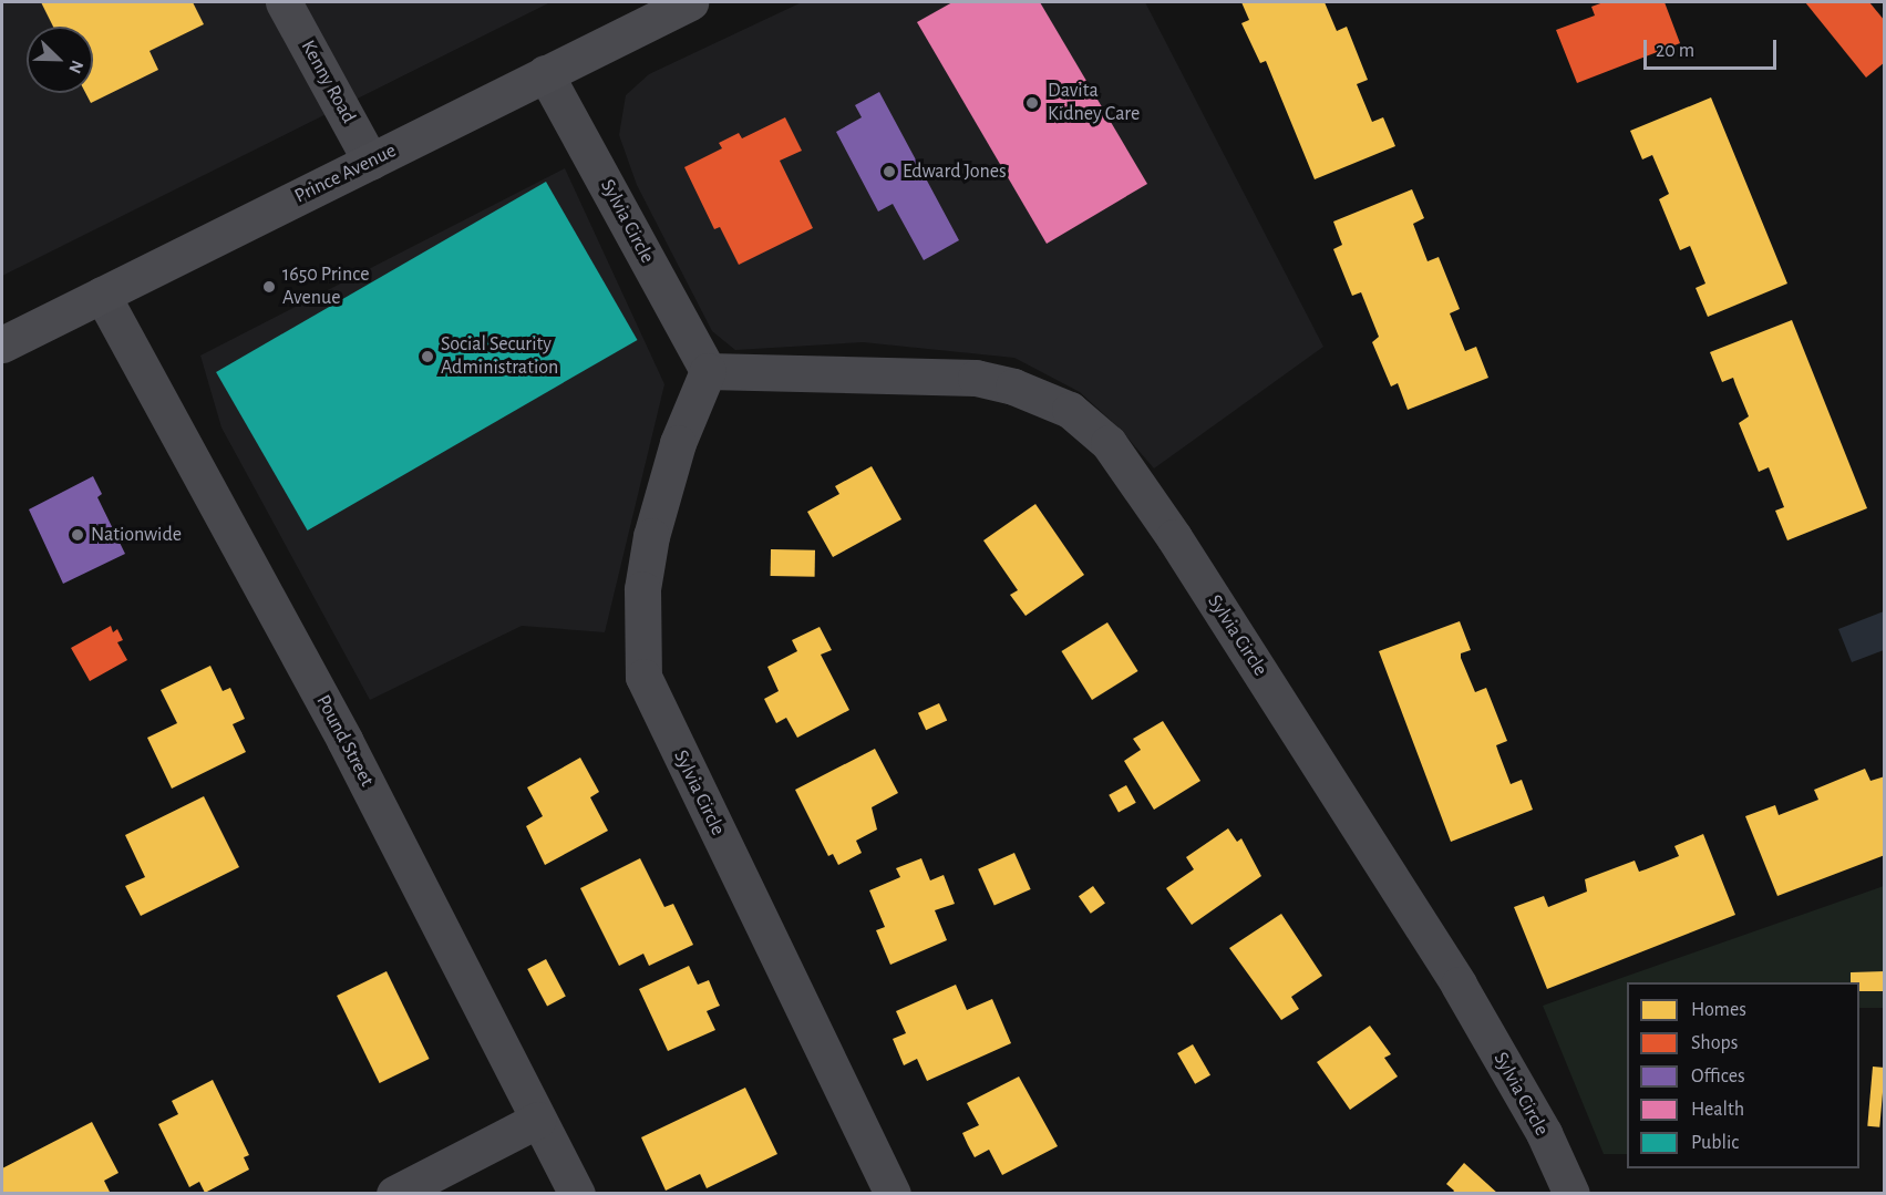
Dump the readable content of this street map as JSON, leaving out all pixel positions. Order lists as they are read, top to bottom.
{
  "streets": {
    "main road": ["Prince Avenue"],
    "street": ["Kenny Road", "Sylvia Circle", "Pound Street"]
  },
  "crossings": [
    ["Kenny Road", "Prince Avenue"],
    ["Prince Avenue", "Sylvia Circle"],
    ["Prince Avenue", "Pound Street"]
  ],
  "places": [
    "Davita Kidney Care",
    "Edward Jones",
    "1650 Prince Avenue",
    "Social Security Administration",
    "Nationwide"
  ],
  "legend": [
    "Homes",
    "Shops",
    "Offices",
    "Health",
    "Public"
  ],
  "scale_bar": "20 m",
  "north": "bottom right"
}
